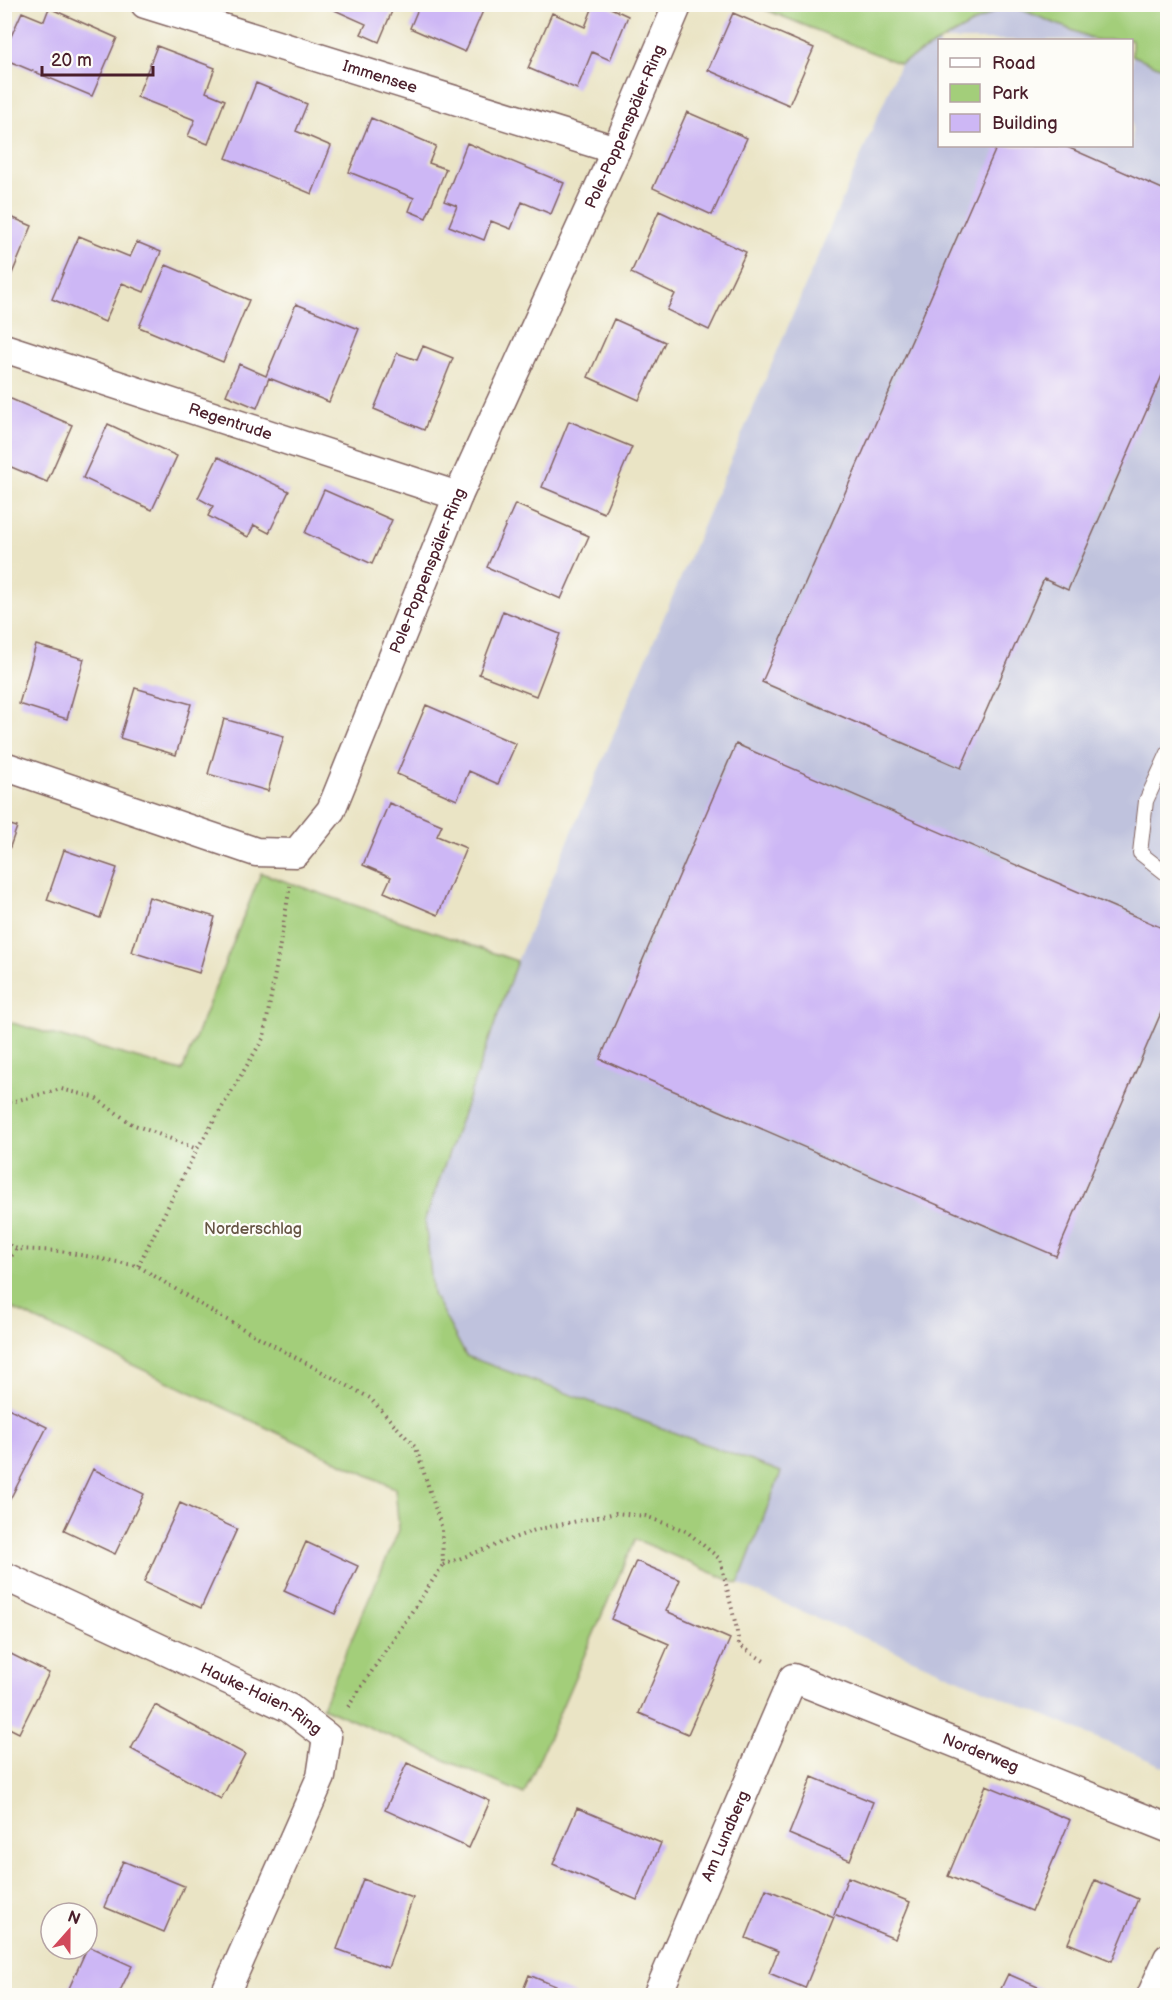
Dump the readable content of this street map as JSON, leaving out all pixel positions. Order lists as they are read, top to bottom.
{
  "streets": {
    "street": [
      "Immensee",
      "Pole-Poppenspäler-Ring",
      "Regentrude",
      "Hauke-Haien-Ring",
      "Norderweg",
      "Am Lundberg"
    ]
  },
  "crossings": [
    ["Immensee", "Pole-Poppenspäler-Ring"],
    ["Pole-Poppenspäler-Ring", "Regentrude"],
    ["Norderweg", "Am Lundberg"]
  ],
  "parks": ["Norderschlag"],
  "legend": ["Road", "Park", "Building"],
  "scale_bar": "20 m",
  "north": "top"
}
